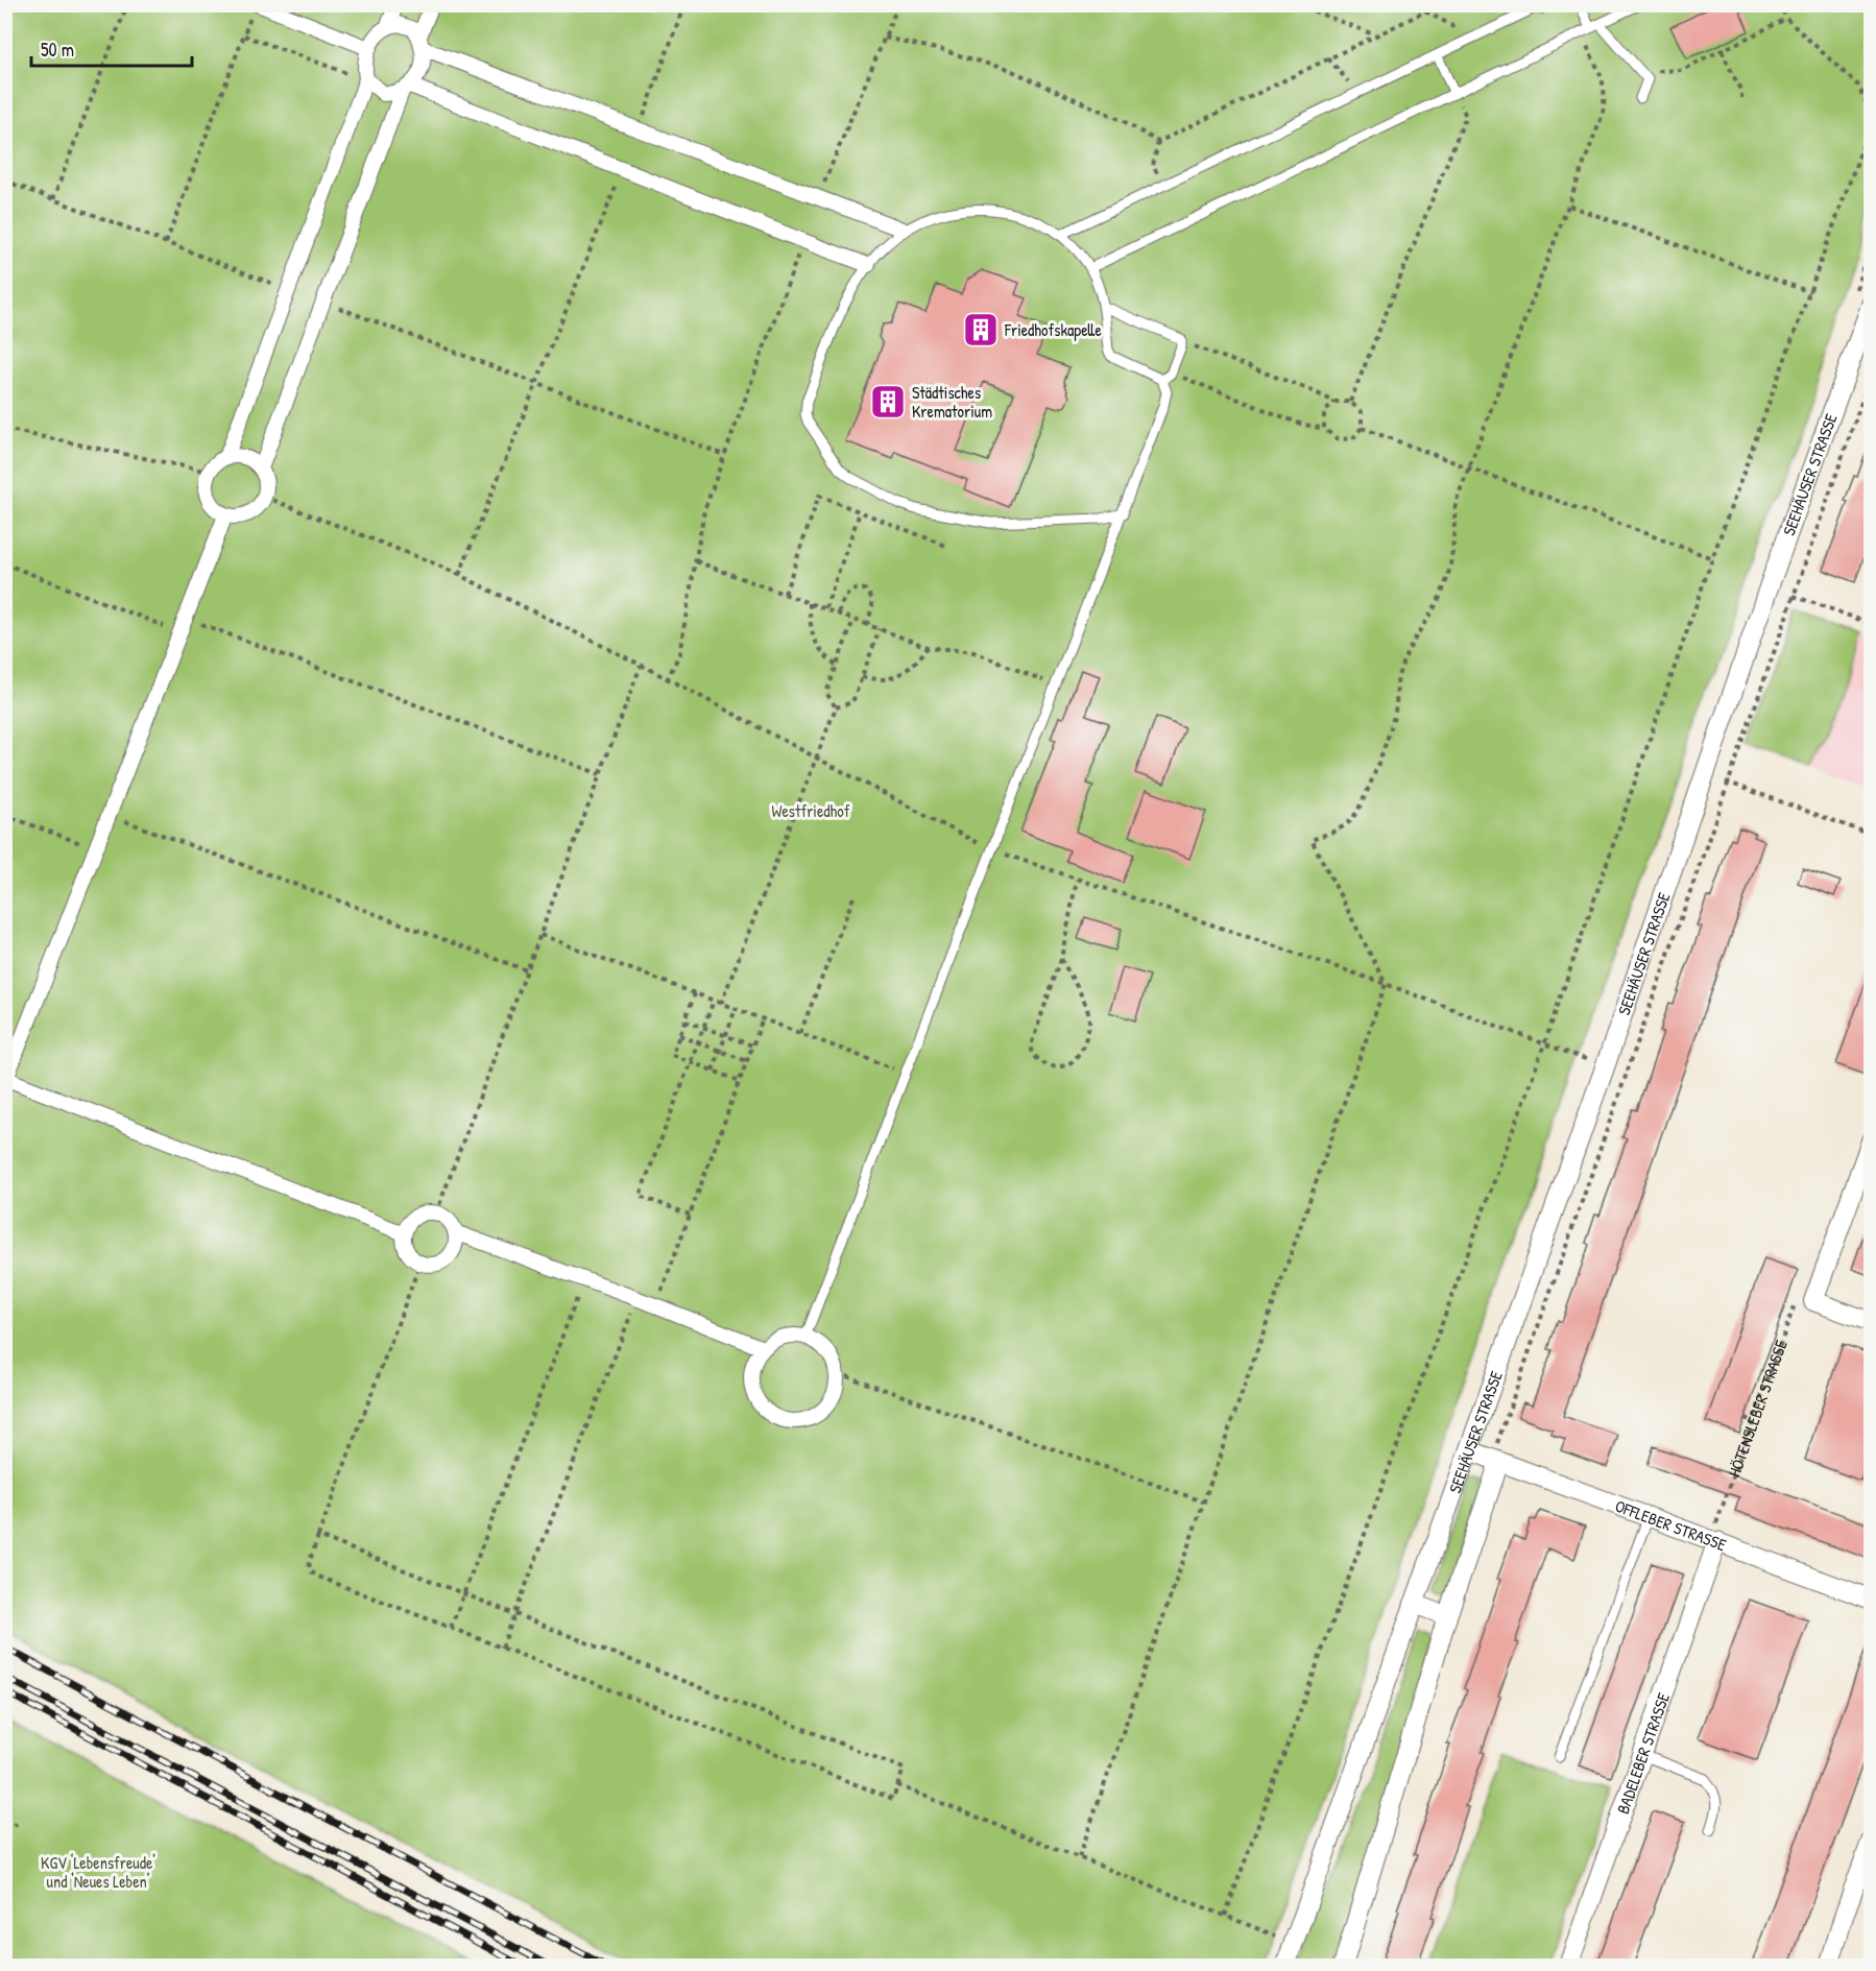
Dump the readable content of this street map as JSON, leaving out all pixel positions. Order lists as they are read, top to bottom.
{
  "streets": {
    "street": ["SEEHÄUSER STRASSE", "OFFLEBER STRASSE", "BADELEBER STRASSE"],
    "path": ["HÖTENSLEBER STRASSE"]
  },
  "crossings": [
    ["SEEHÄUSER STRASSE", "OFFLEBER STRASSE"],
    ["HÖTENSLEBER STRASSE", "OFFLEBER STRASSE"],
    ["HÖTENSLEBER STRASSE", "BADELEBER STRASSE"],
    ["OFFLEBER STRASSE", "BADELEBER STRASSE"]
  ],
  "parks": ["Westfriedhof", "KGV 'Lebensfreude' und 'Neues Leben'"],
  "places": {
    "building": ["Friedhofskapelle", "Städtisches Krematorium"]
  },
  "scale_bar": "50 m"
}
